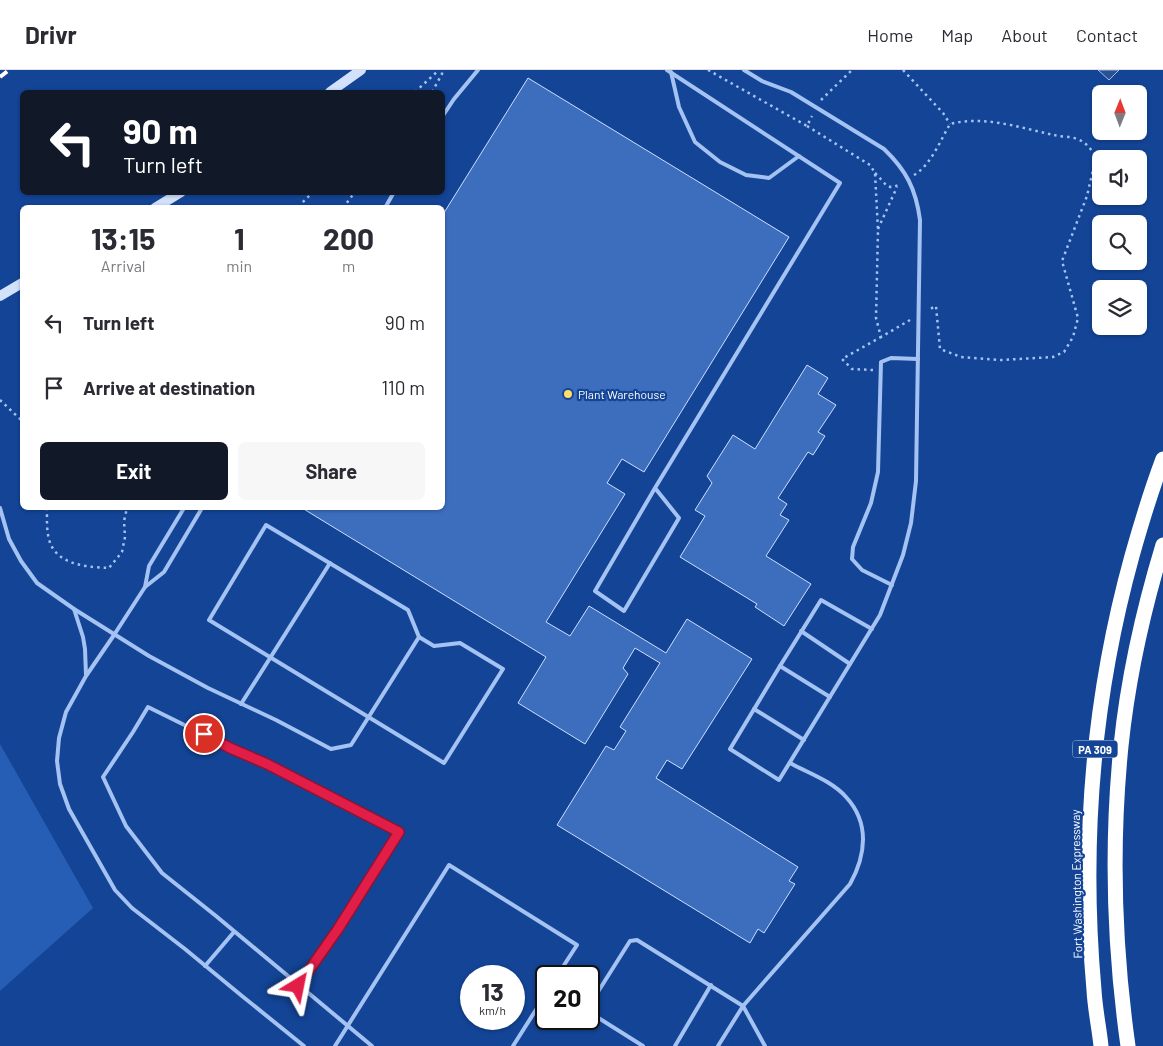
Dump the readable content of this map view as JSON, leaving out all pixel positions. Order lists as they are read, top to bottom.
{
  "streets": {
    "highway": ["PA 309", "Fort Washington Expressway"]
  },
  "places": ["Plant Warehouse"],
  "north": "top",
  "page": {
    "header": "Drivr",
    "nav": [
      "Home",
      "Map",
      "About",
      "Contact"
    ],
    "turn": ["90 m", "Turn left"],
    "eta": [
      "13:15",
      "Arrival",
      "1",
      "min",
      "200",
      "m"
    ],
    "list": [
      {
        "name": "Turn left",
        "value": "90 m"
      },
      {
        "name": "Arrive at destination",
        "value": "110 m"
      }
    ],
    "buttons": ["Exit", "Share"],
    "speed": "13 km/h",
    "limit": "20"
  }
}
